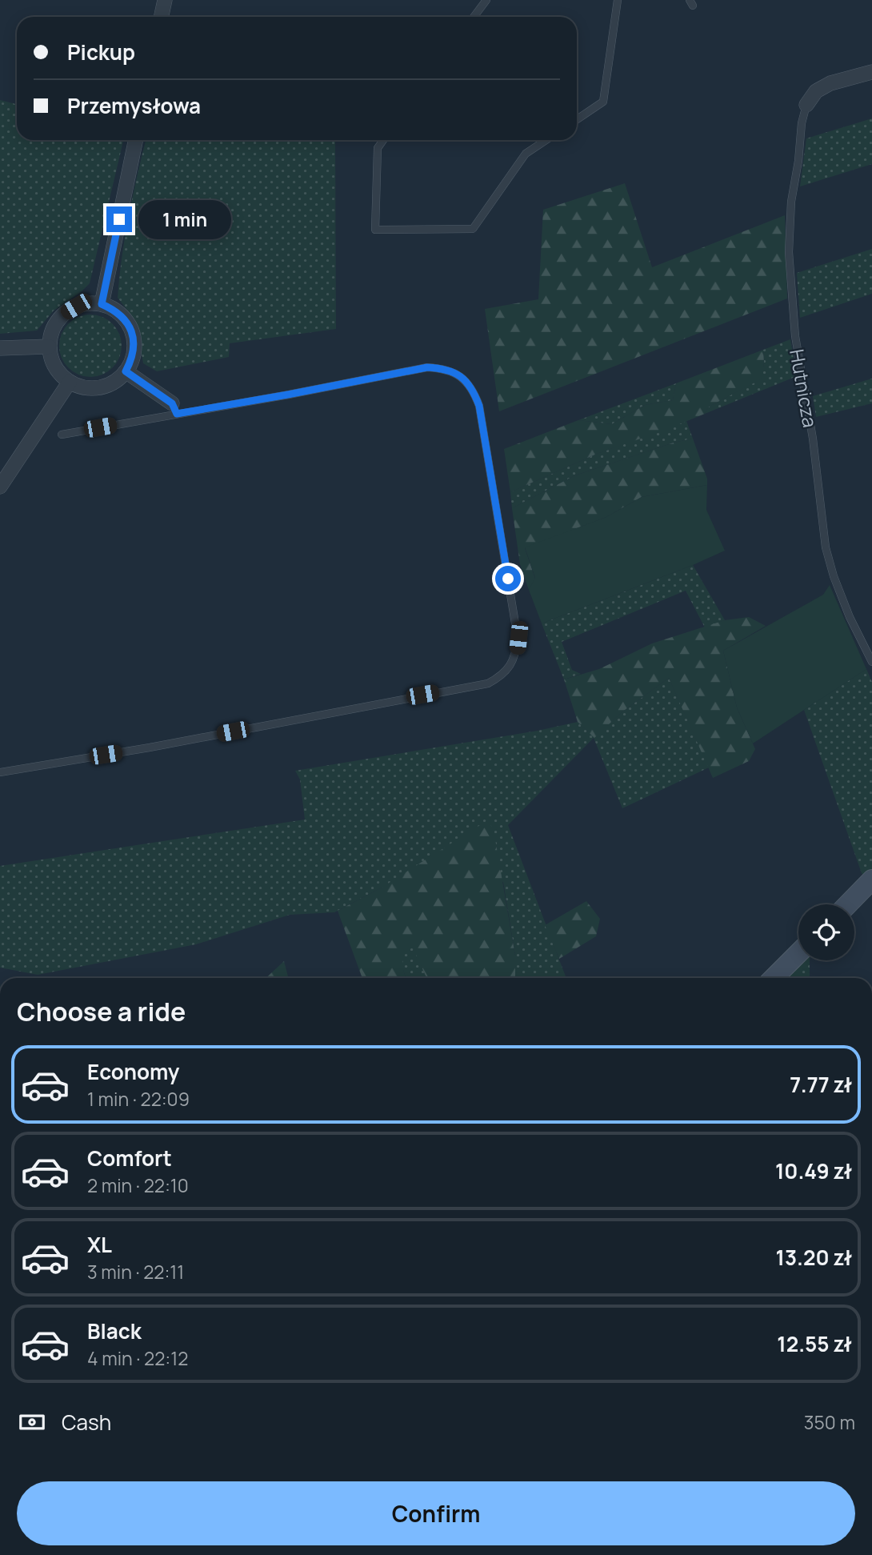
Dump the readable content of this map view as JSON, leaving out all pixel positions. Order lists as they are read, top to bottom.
{
  "streets": {
    "lane": ["Hutnicza"]
  },
  "page": {
    "banner": ["Pickup", "Przemysłowa"],
    "bubble": "1 min",
    "heading": "Choose a ride",
    "list": [
      {
        "name": "Economy",
        "note": "1 min · 22:09",
        "value": "7.77 zł"
      },
      {
        "name": "Comfort",
        "note": "2 min · 22:10",
        "value": "10.49 zł"
      },
      {
        "name": "XL",
        "note": "3 min · 22:11",
        "value": "13.20 zł"
      },
      {
        "name": "Black",
        "note": "4 min · 22:12",
        "value": "12.55 zł"
      }
    ],
    "pay": ["Cash", "350 m"],
    "buttons": "Confirm"
  }
}
